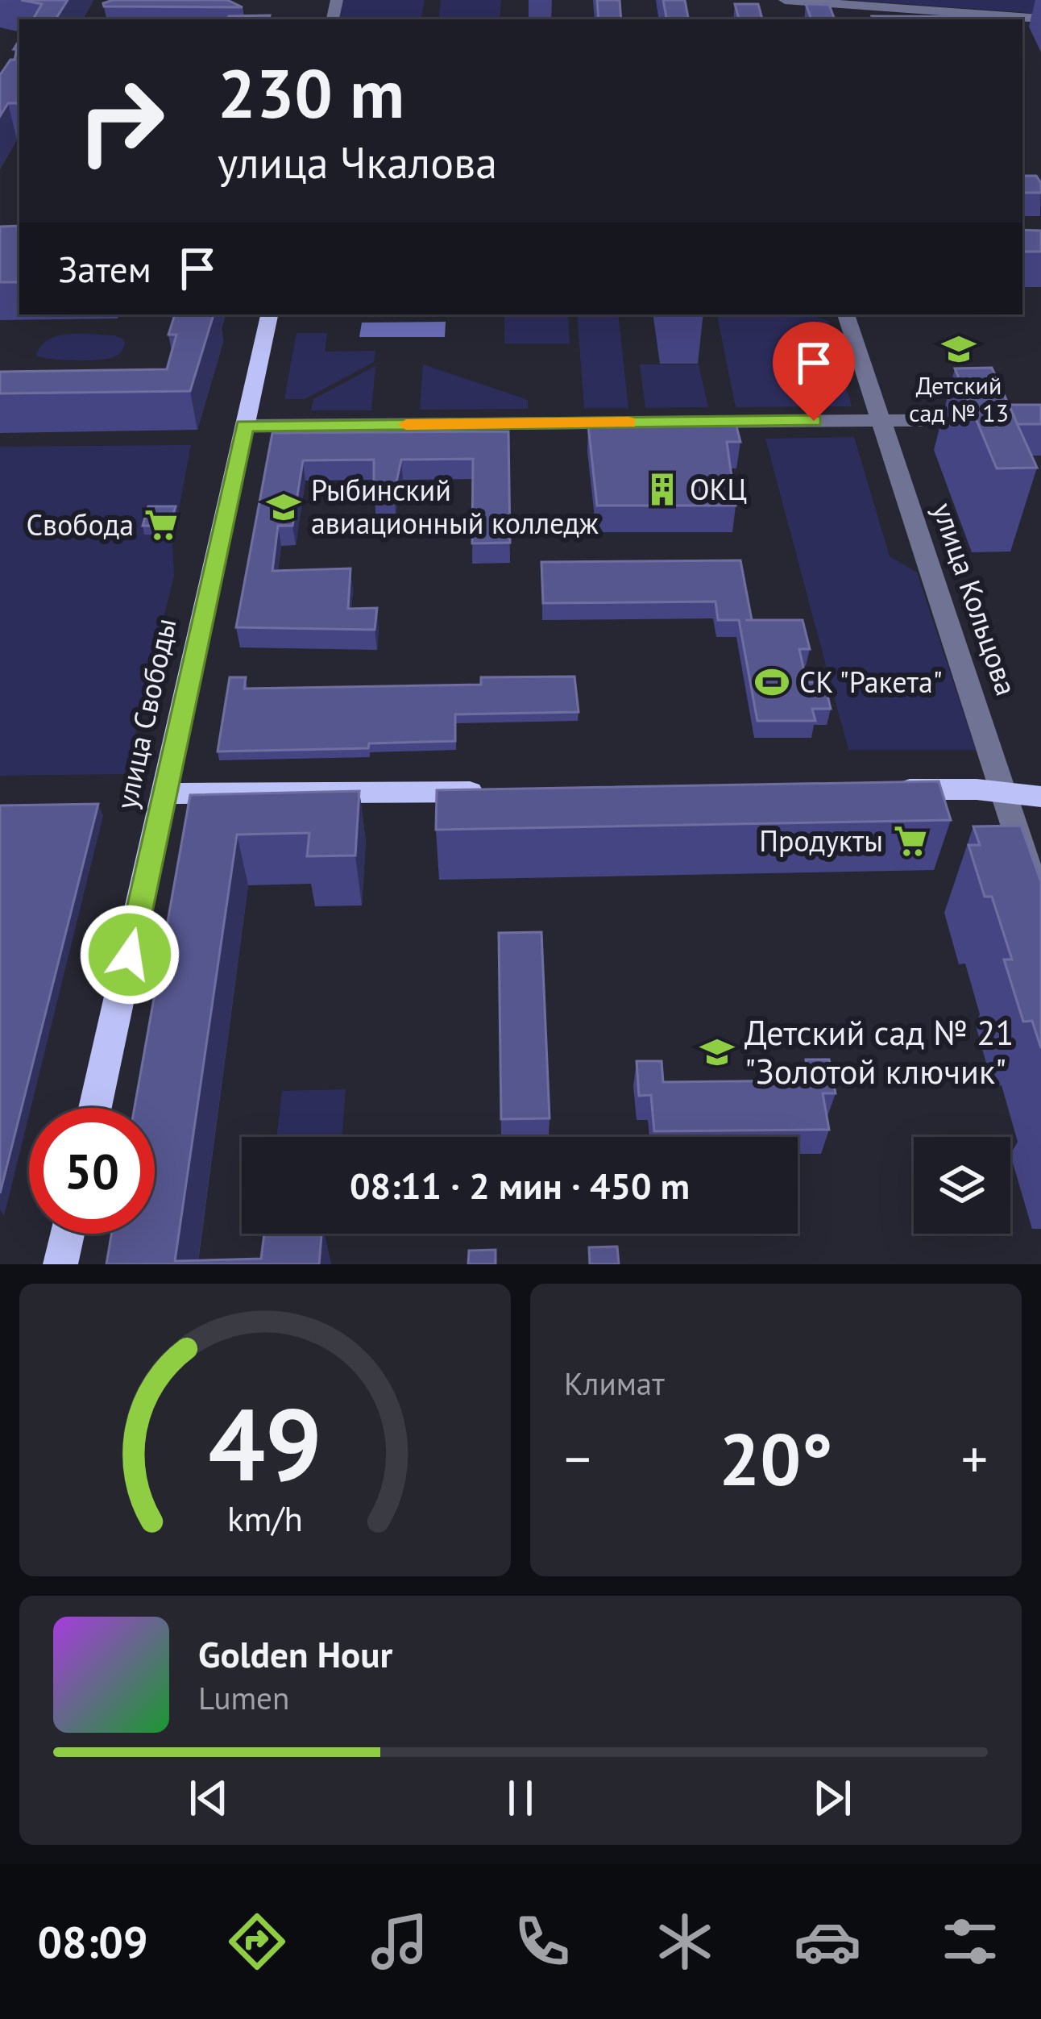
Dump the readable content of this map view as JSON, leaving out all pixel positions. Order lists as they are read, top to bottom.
{
  "streets": {
    "main road": ["улица Свободы"],
    "street": ["улица Кольцова"]
  },
  "places": {
    "school or university": ["Детский сад № 13", "Рыбинский авиационный колледж", "Детский сад № 21 \"Золотой ключик\""],
    "building": ["ОКЦ"],
    "supermarket": ["Свобода", "Продукты"],
    "sports": ["СК \"Ракета\""]
  },
  "page": {
    "turn": ["230 m", "улица Чкалова"],
    "then": "Затем",
    "limit": "50",
    "trip": "08:11 · 2 мин · 450 m",
    "tile": "Климат",
    "heat": ["−", "20°", "+"],
    "song": ["Golden Hour", "Lumen"],
    "tabs": "08:09",
    "gauge": ["49", "km/h"]
  }
}
